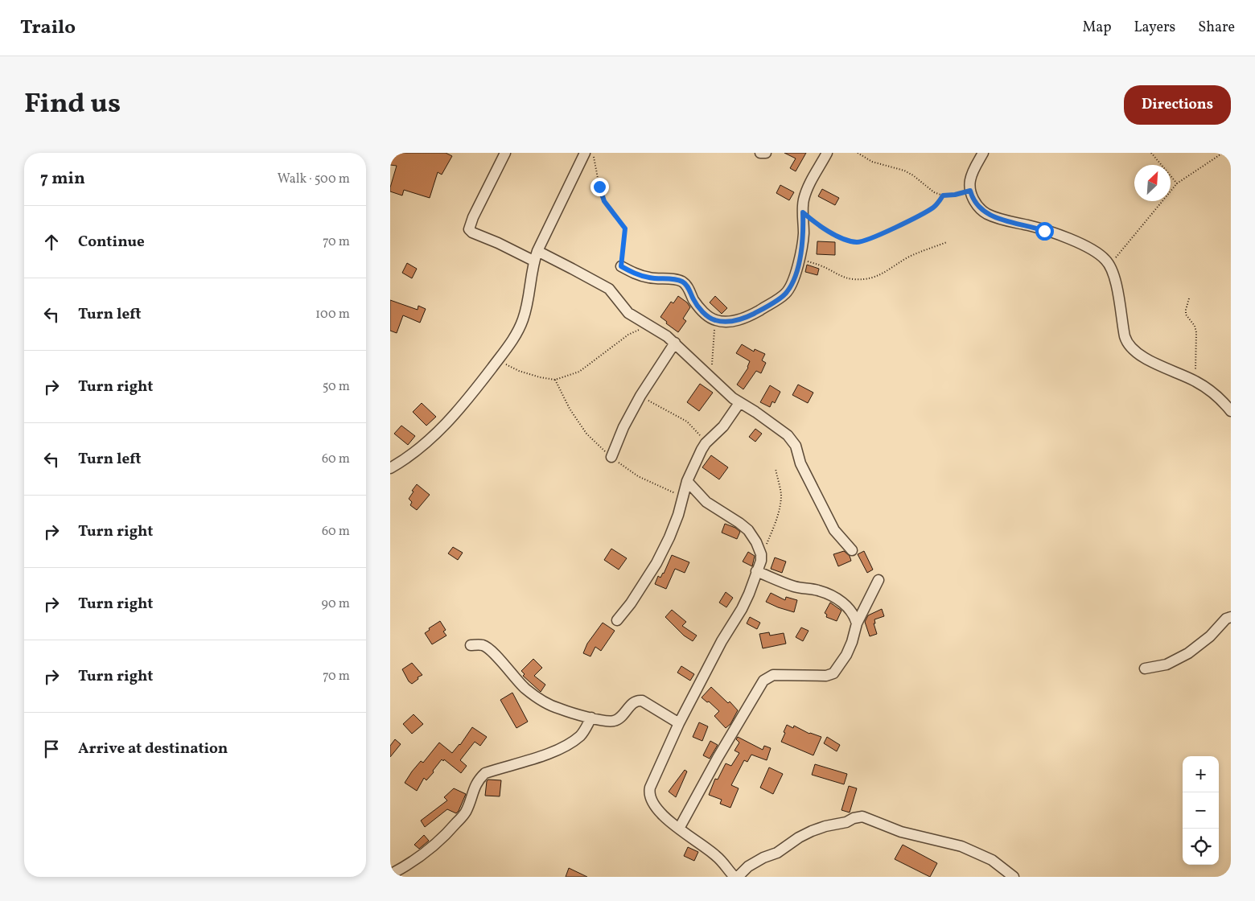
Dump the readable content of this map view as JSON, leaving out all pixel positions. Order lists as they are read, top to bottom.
{
  "north": "top right",
  "page": {
    "header": "Trailo",
    "nav": ["Map", "Layers", "Share"],
    "title": "Find us",
    "buttons": "Directions",
    "heading": ["7 min", "Walk · 500 m"],
    "list": [
      ["Continue", "70 m"],
      ["Turn left", "100 m"],
      ["Turn right", "50 m"],
      ["Turn left", "60 m"],
      ["Turn right", "60 m"],
      ["Turn right", "90 m"],
      ["Turn right", "70 m"],
      "Arrive at destination"
    ],
    "map_buttons": ["+", "−"]
  }
}
